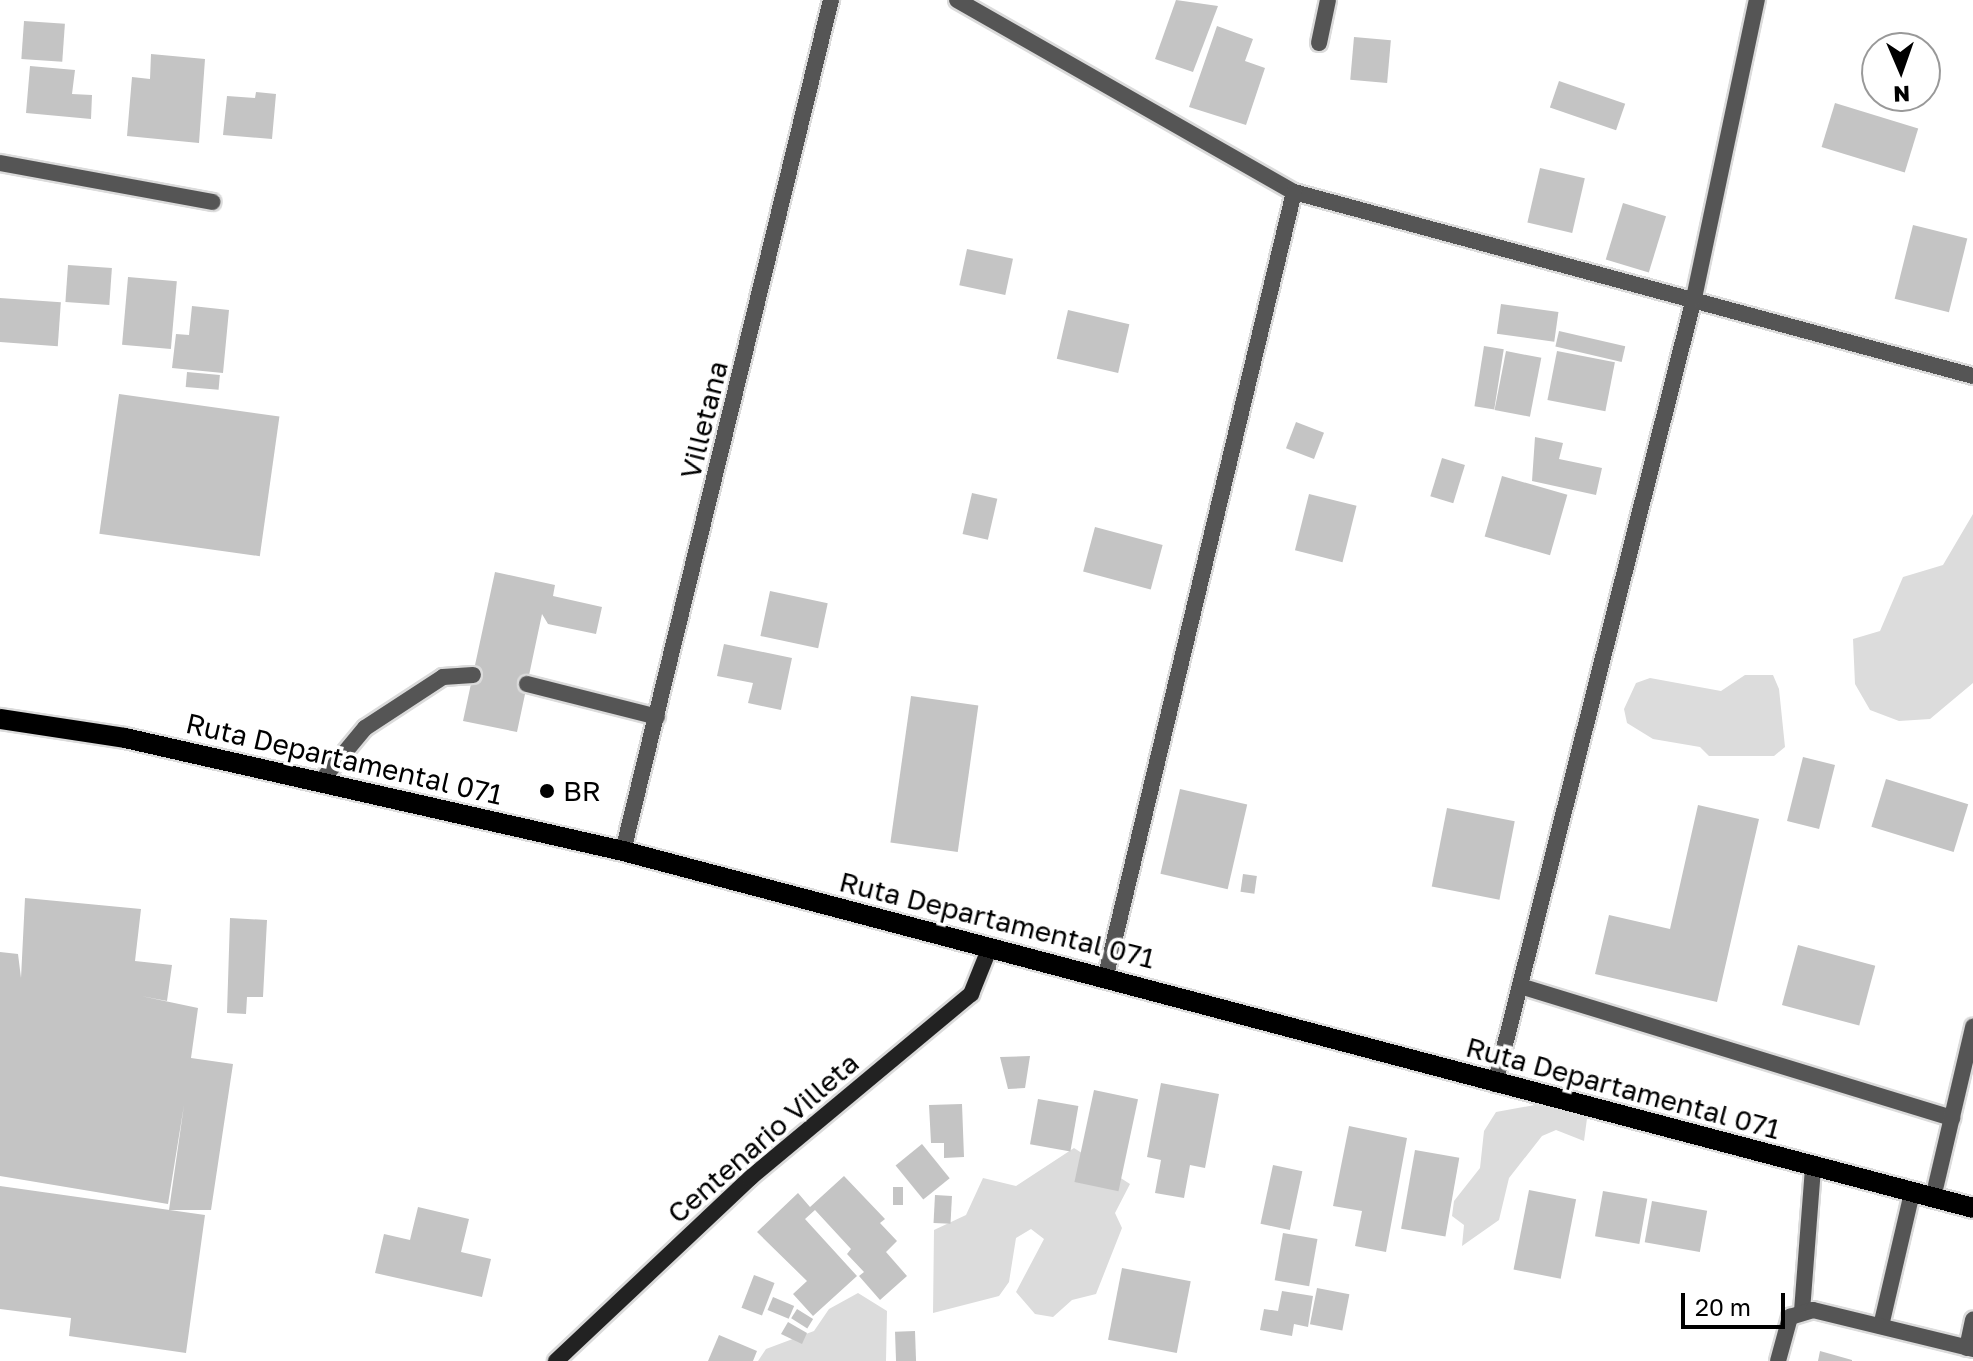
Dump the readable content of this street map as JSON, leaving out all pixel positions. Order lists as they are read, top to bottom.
{
  "streets": {
    "main road": ["Ruta Departamental 071", "Centenario Villeta"],
    "street": ["Villetana"]
  },
  "crossings": [
    ["Villetana", "Ruta Departamental 071"],
    ["Ruta Departamental 071", "Centenario Villeta"]
  ],
  "places": ["BR"],
  "scale_bar": "20 m",
  "north": "bottom"
}
